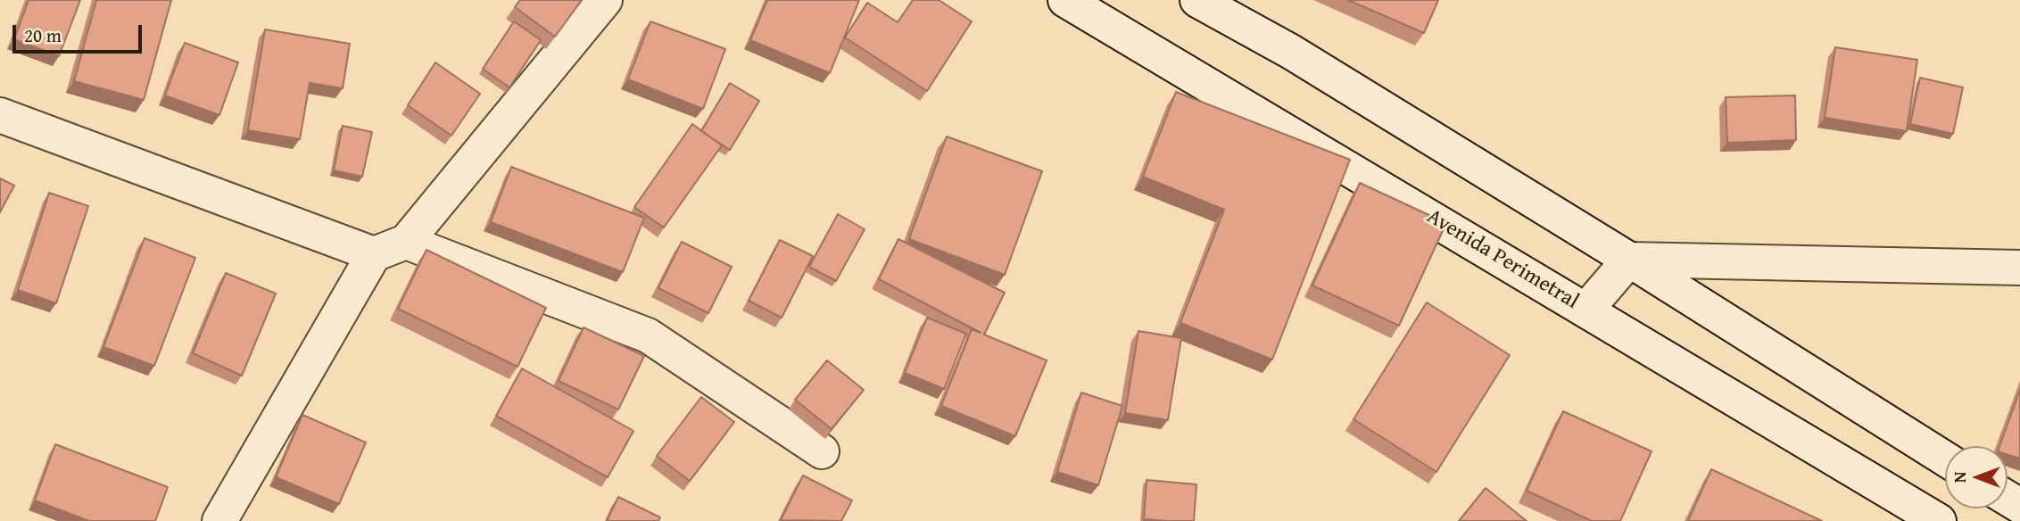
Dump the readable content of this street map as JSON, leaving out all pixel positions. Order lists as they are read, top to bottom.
{
  "streets": {
    "street": ["Avenida Perimetral"]
  },
  "scale_bar": "20 m",
  "north": "left"
}
